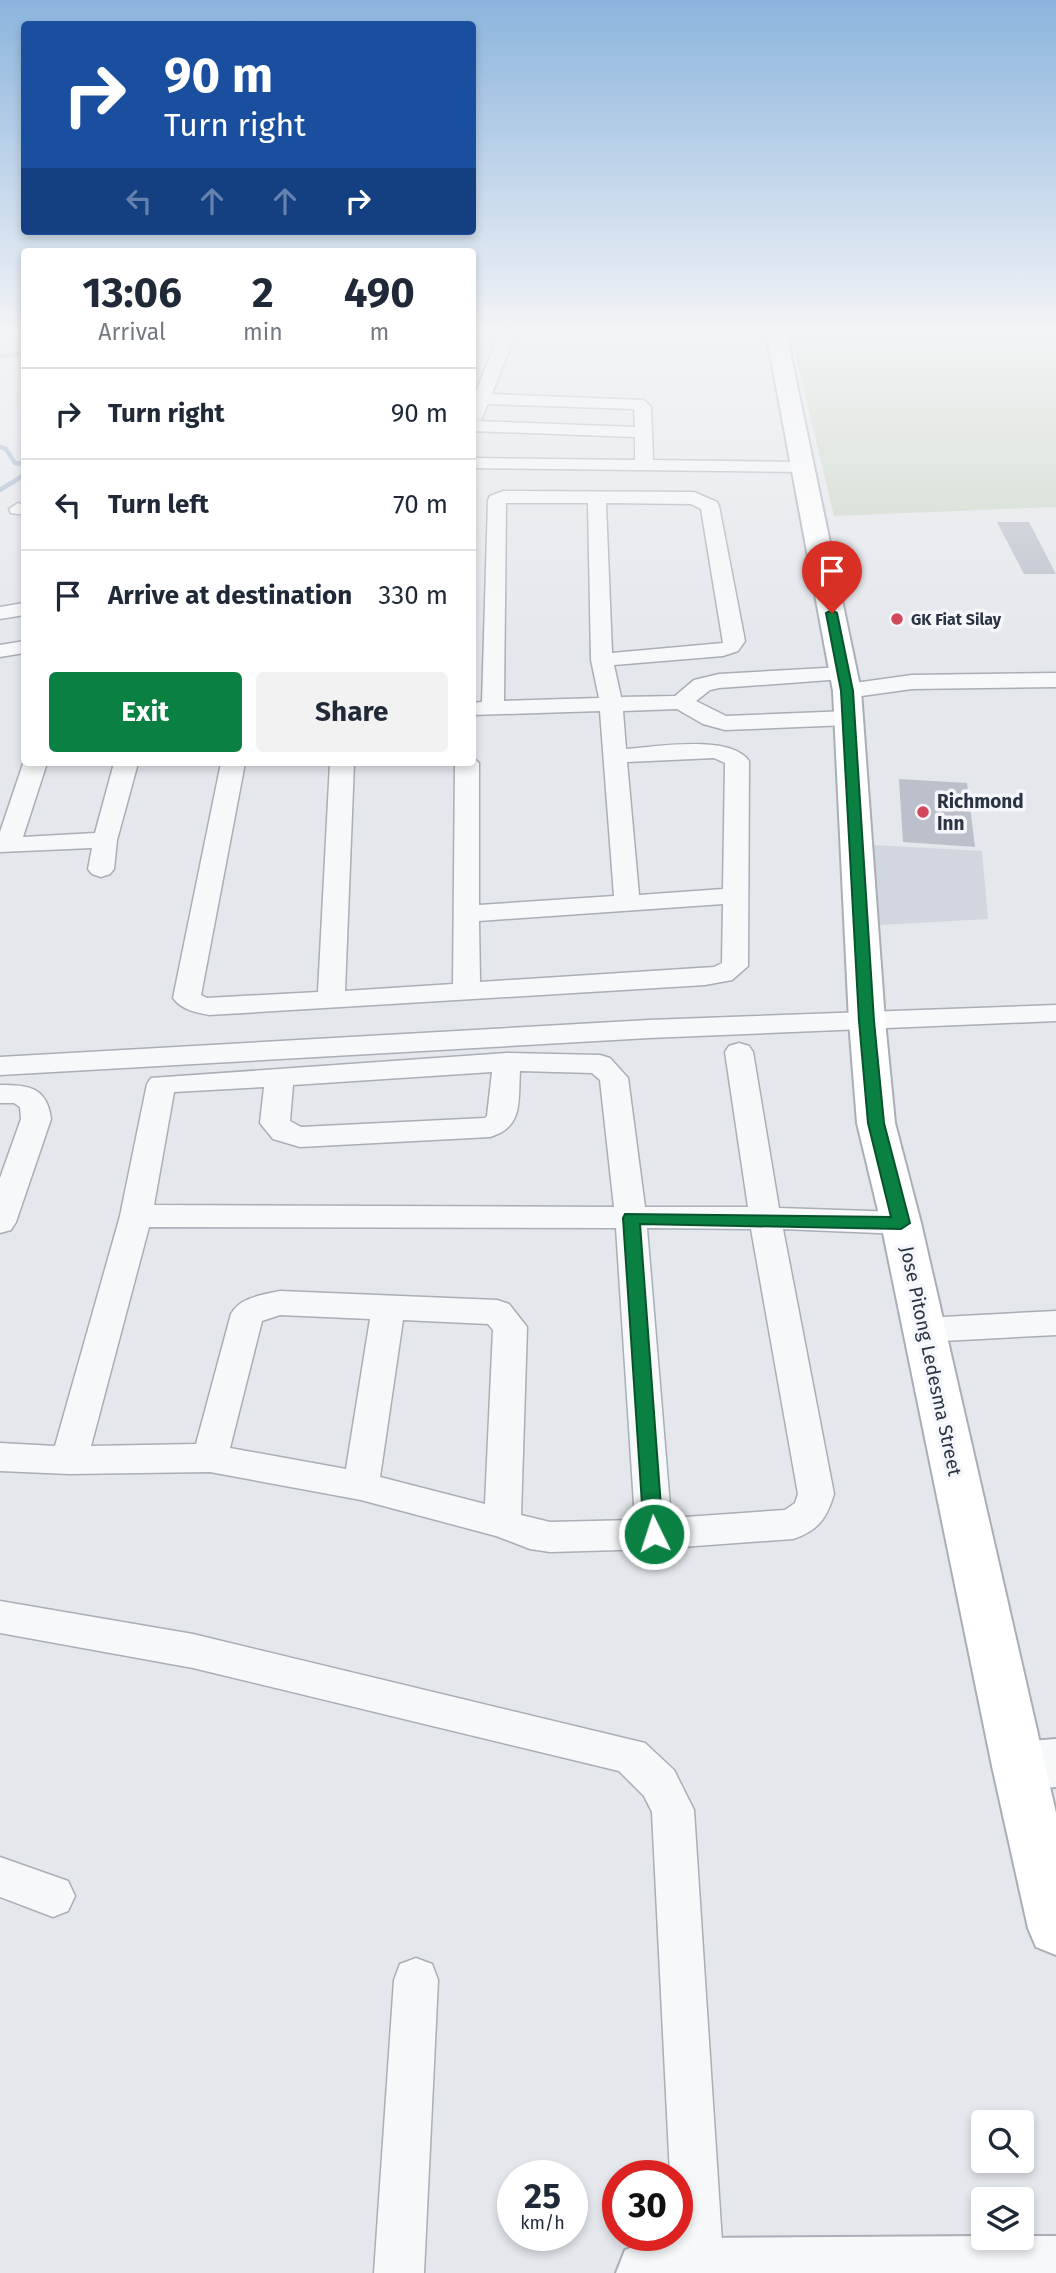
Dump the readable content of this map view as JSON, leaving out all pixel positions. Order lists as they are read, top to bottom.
{
  "streets": {
    "main road": ["Jose Pitong Ledesma Street"]
  },
  "places": ["GK Fiat Silay", "Richmond Inn"],
  "page": {
    "turn": ["90 m", "Turn right"],
    "eta": [
      "13:06",
      "Arrival",
      "2",
      "min",
      "490",
      "m"
    ],
    "list": [
      {
        "name": "Turn right",
        "value": "90 m"
      },
      {
        "name": "Turn left",
        "value": "70 m"
      },
      {
        "name": "Arrive at destination",
        "value": "330 m"
      }
    ],
    "buttons": ["Exit", "Share"],
    "speed": "25 km/h",
    "limit": "30"
  }
}
